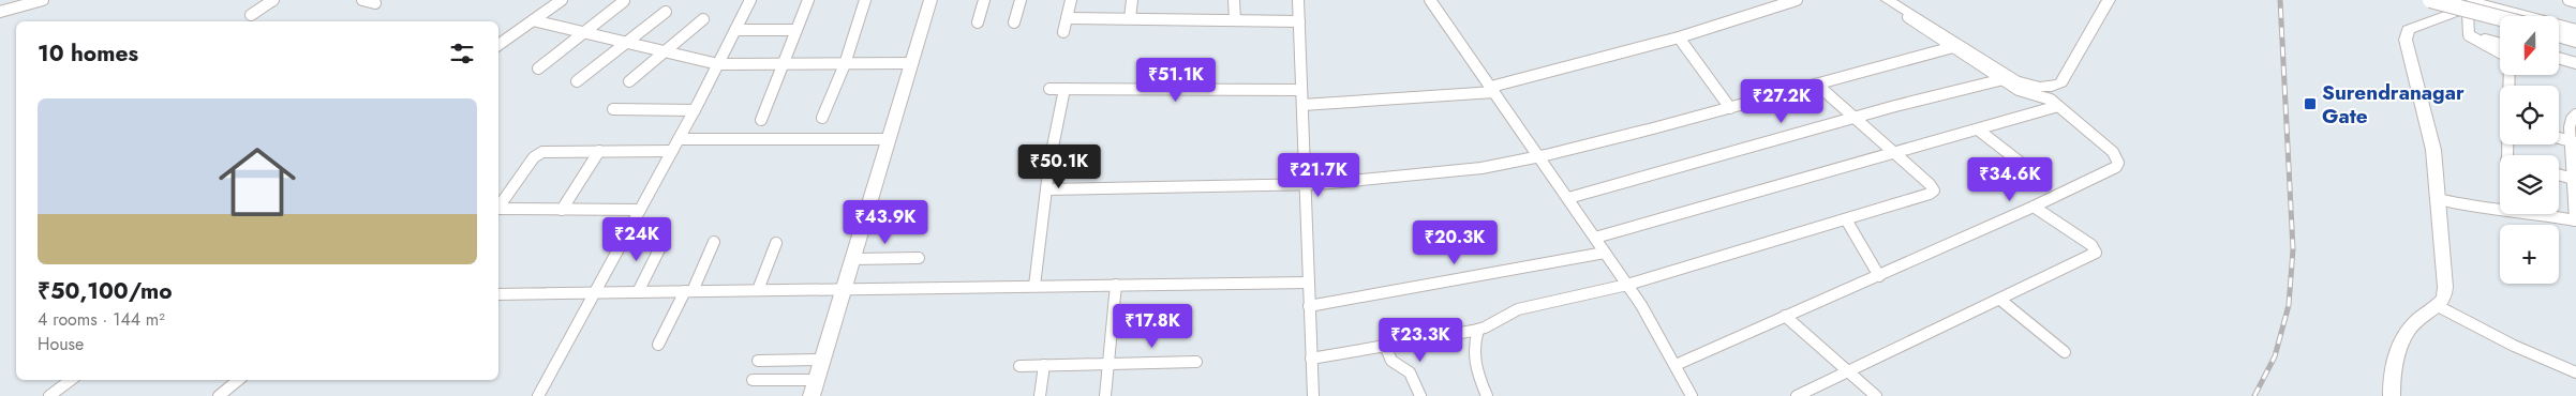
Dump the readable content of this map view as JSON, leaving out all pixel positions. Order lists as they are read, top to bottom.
{
  "places": {
    "transit": ["Surendranagar Gate"]
  },
  "north": "bottom",
  "page": {
    "map_buttons": "+",
    "heading": "10 homes",
    "price": [
      "₹51.1K",
      "₹27.2K",
      "₹50.1K",
      "₹21.7K",
      "₹34.6K",
      "₹43.9K",
      "₹24K",
      "₹20.3K",
      "₹17.8K",
      "₹23.3K"
    ],
    "list": [
      {
        "name": "₹50,100/mo",
        "note": "4 rooms · 144 m² · House"
      }
    ]
  }
}
